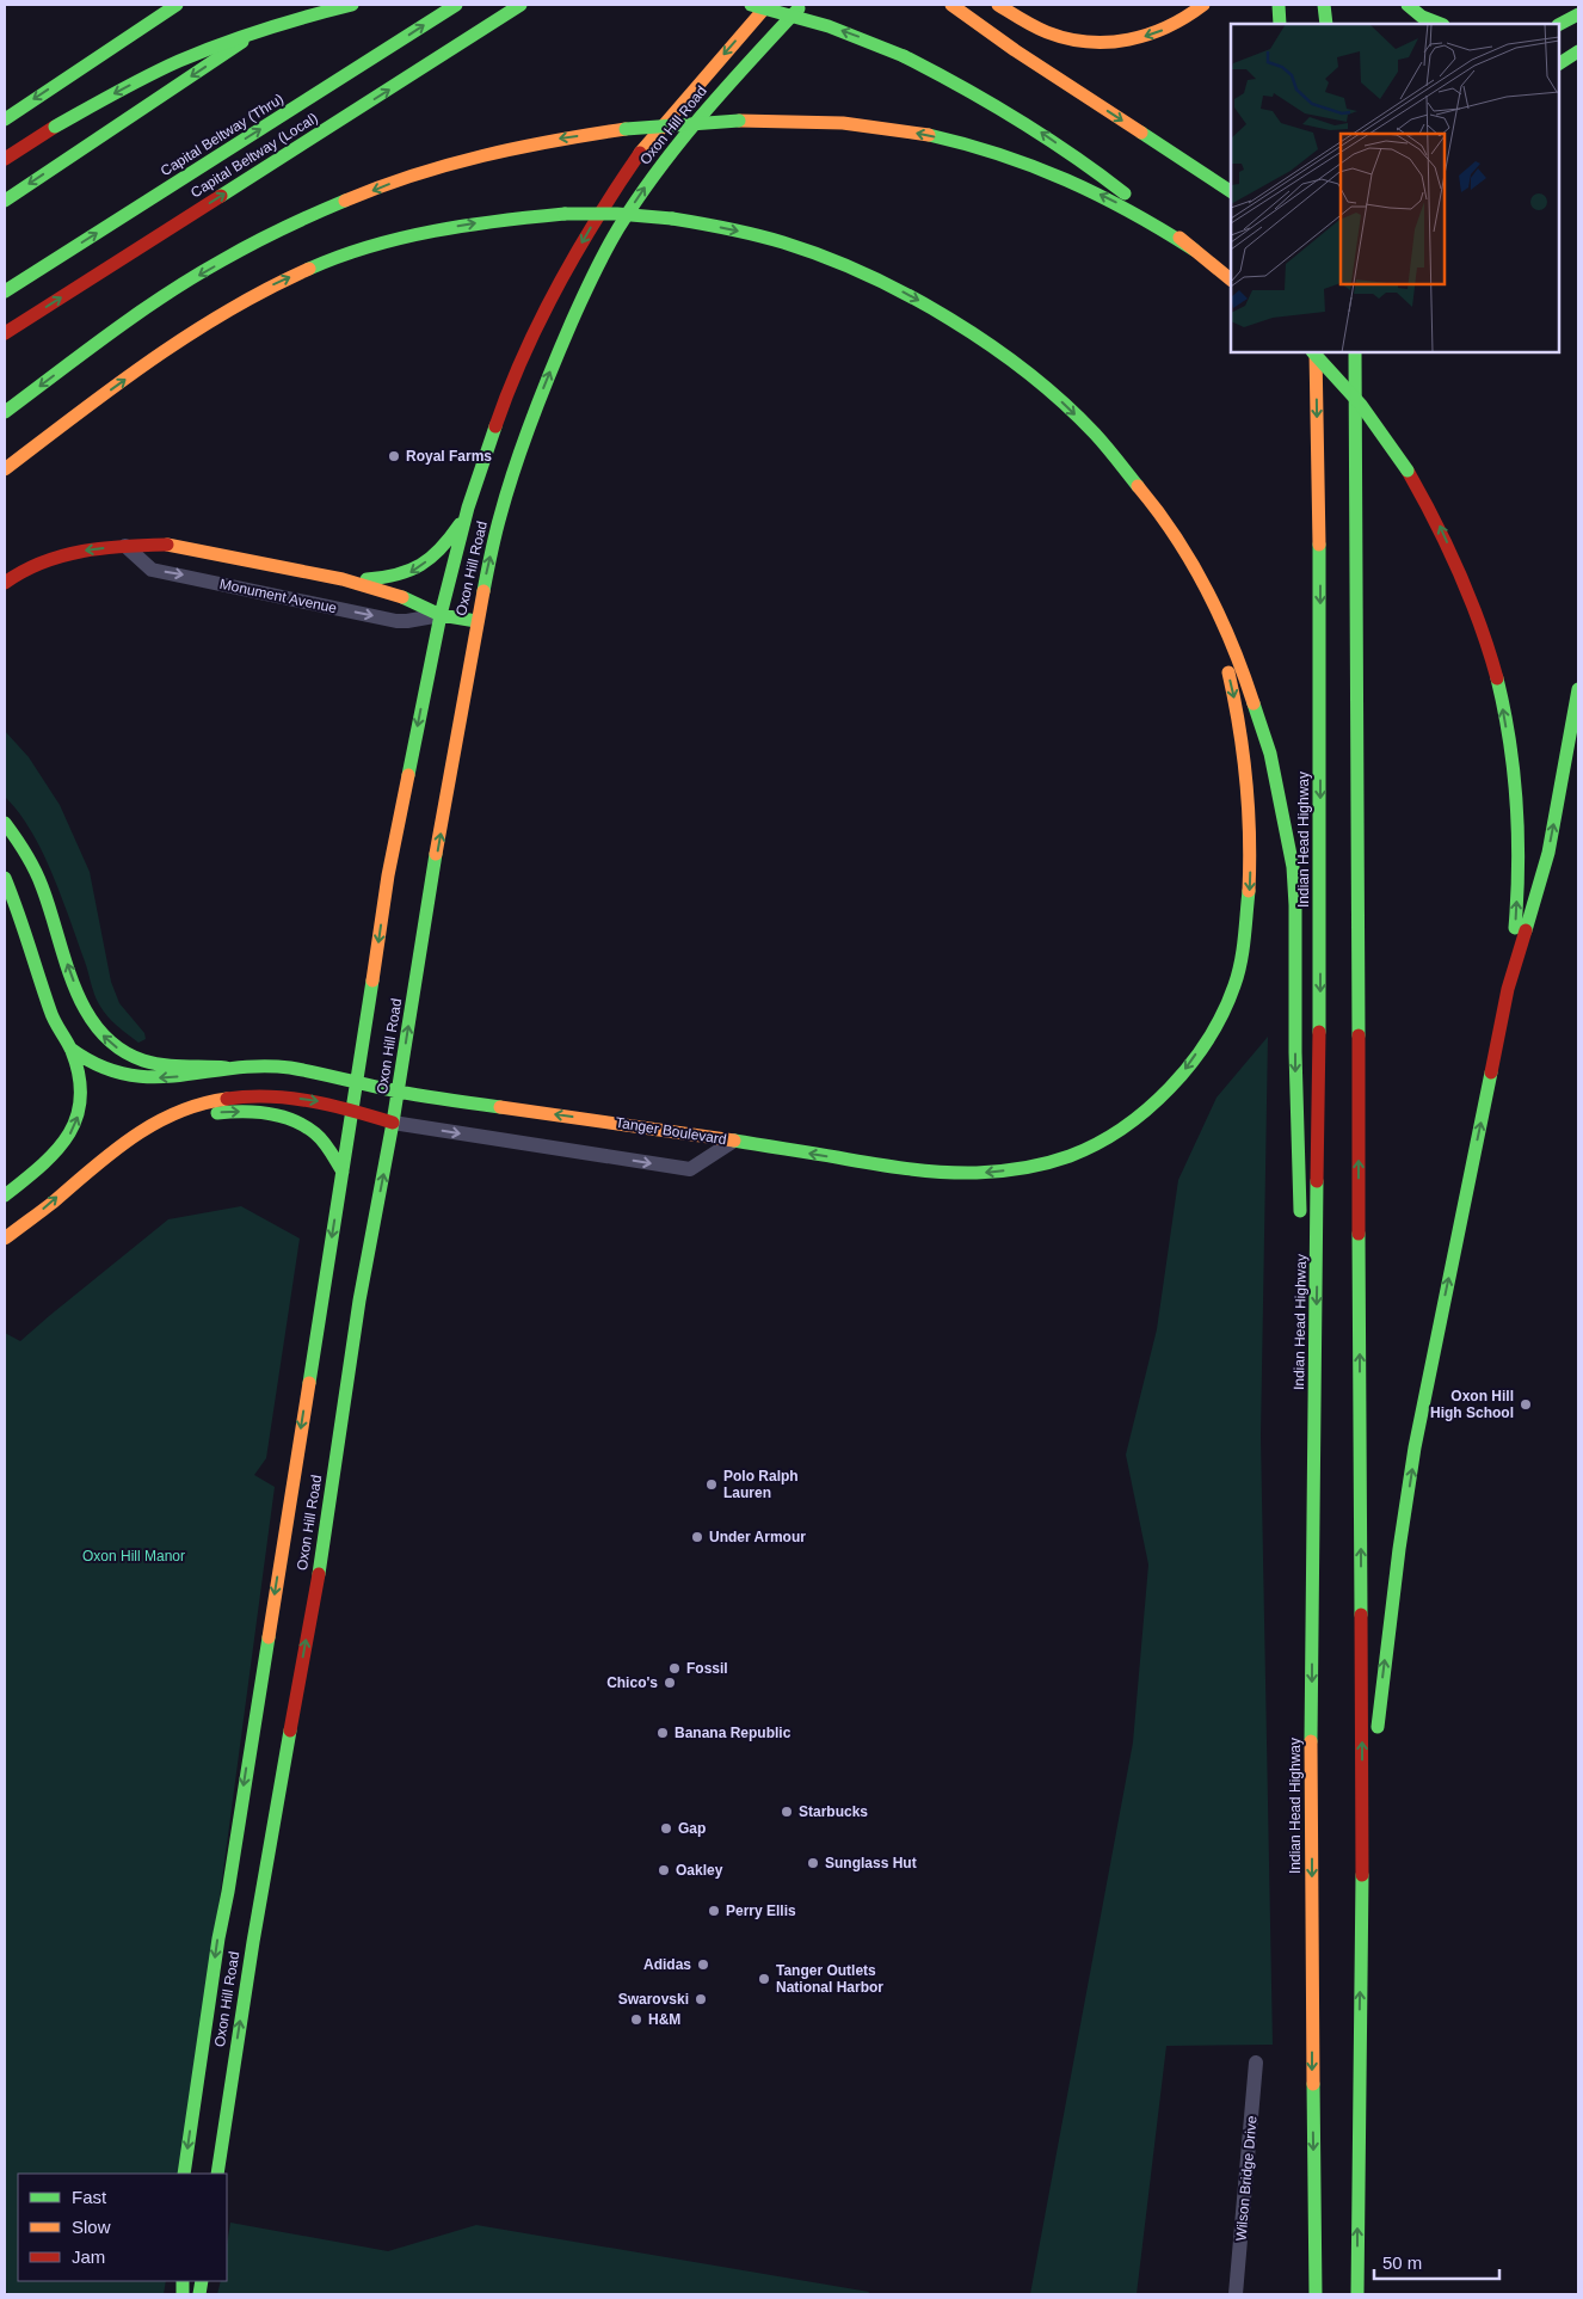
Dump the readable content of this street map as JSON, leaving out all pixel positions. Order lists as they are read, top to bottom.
{
  "streets": {
    "main road": [
      "Oxon Hill Road",
      "Capital Beltway (Thru)",
      "Capital Beltway (Local)",
      "Monument Avenue",
      "Indian Head Highway",
      "Tanger Boulevard"
    ],
    "street": ["Wilson Bridge Drive"]
  },
  "crossings": [
    ["Oxon Hill Road", "Monument Avenue"],
    ["Oxon Hill Road", "Tanger Boulevard"]
  ],
  "parks": ["Oxon Hill Manor"],
  "places": [
    "Royal Farms",
    "Oxon Hill High School",
    "Polo Ralph Lauren",
    "Under Armour",
    "Fossil",
    "Chico's",
    "Banana Republic",
    "Starbucks",
    "Gap",
    "Sunglass Hut",
    "Oakley",
    "Perry Ellis",
    "Adidas",
    "Tanger Outlets National Harbor",
    "Swarovski",
    "H&M"
  ],
  "legend": ["Fast", "Slow", "Jam"],
  "scale_bar": "50 m"
}
